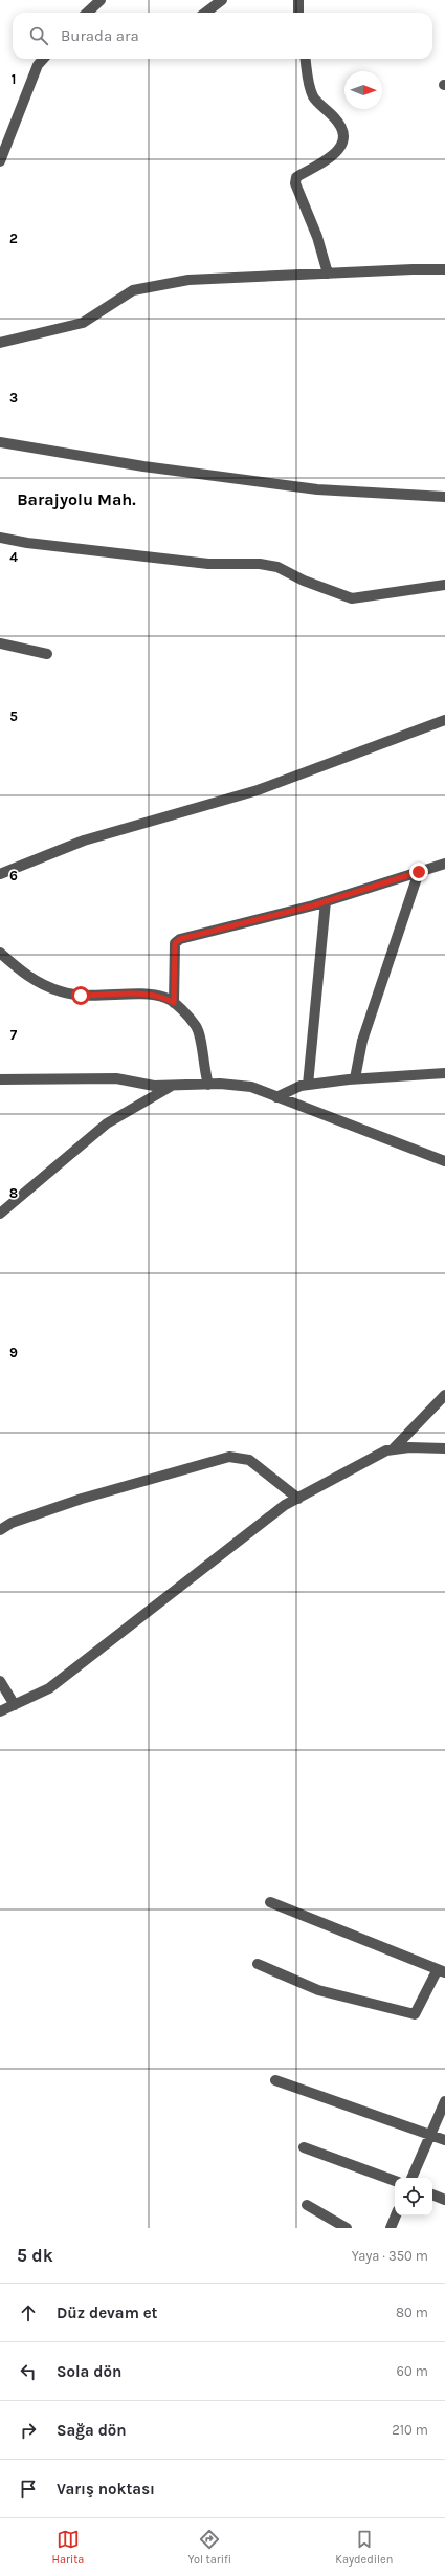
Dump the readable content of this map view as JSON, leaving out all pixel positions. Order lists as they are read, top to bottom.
{
  "districts": ["Barajyolu Mah."],
  "north": "right",
  "page": {
    "search": "Burada ara",
    "heading": ["5 dk", "Yaya · 350 m"],
    "list": [
      ["Düz devam et", "80 m"],
      ["Sola dön", "60 m"],
      ["Sağa dön", "210 m"],
      "Varış noktası"
    ],
    "nav": ["Harita", "Yol tarifi", "Kaydedilen"]
  },
  "grid": {
    "rows": [
      "1",
      "2",
      "3",
      "4",
      "5",
      "6",
      "7",
      "8",
      "9"
    ]
  }
}
